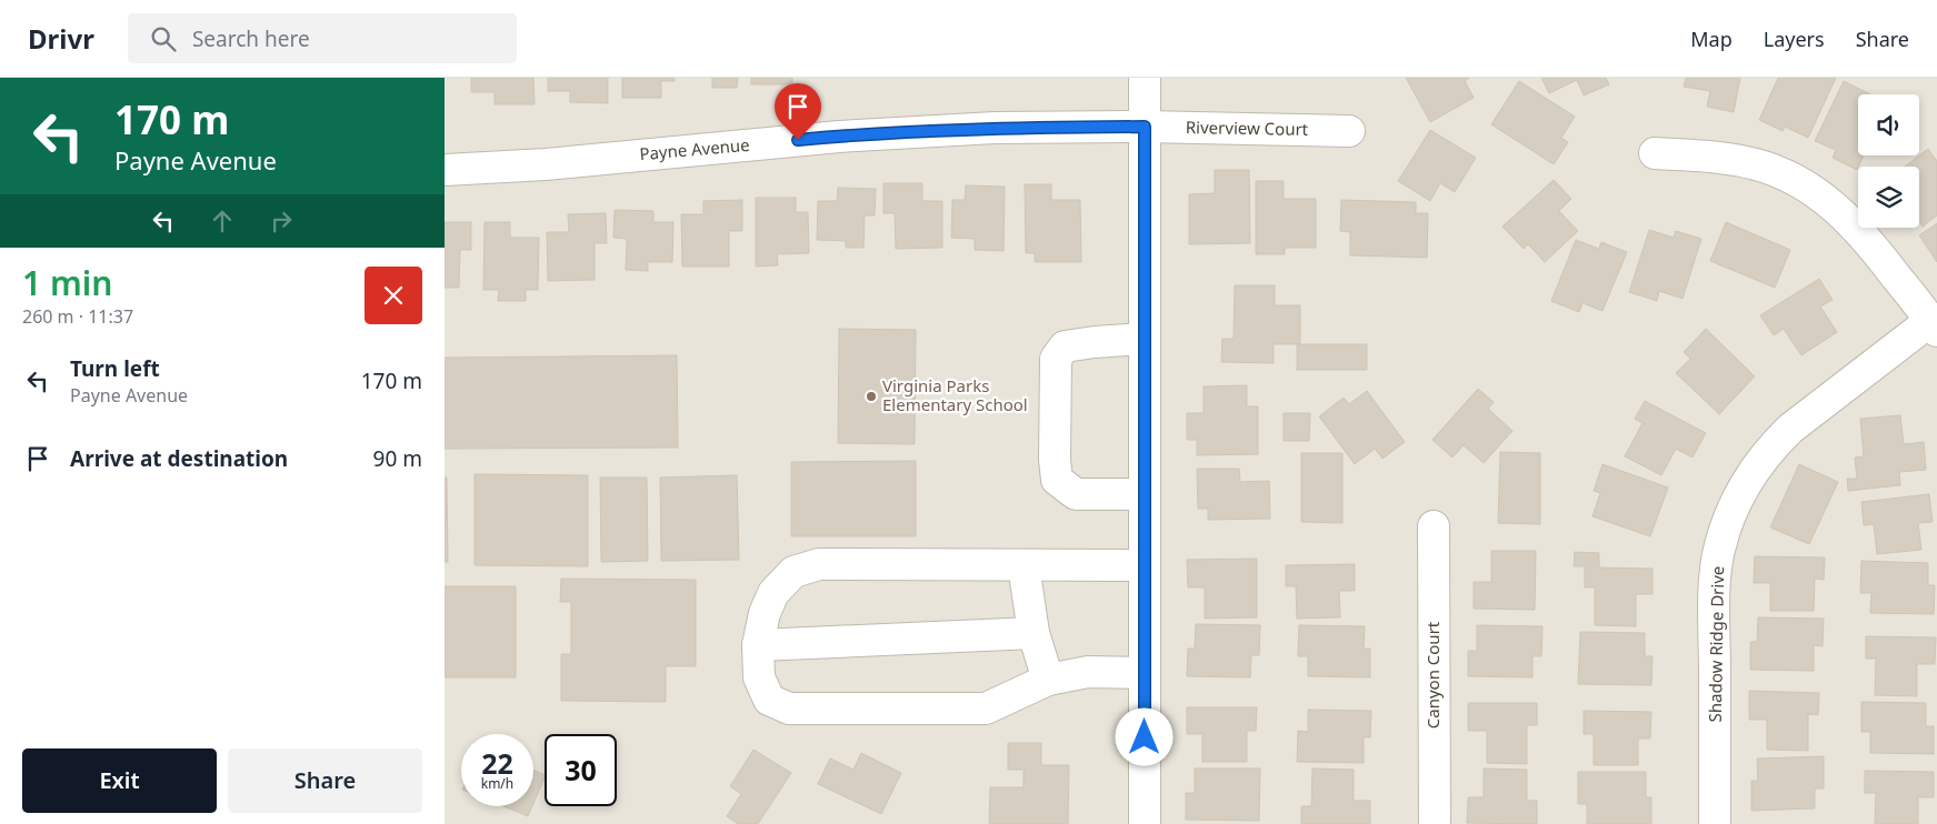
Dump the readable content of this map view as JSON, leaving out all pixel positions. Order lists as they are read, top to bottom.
{
  "streets": {
    "street": [
      "Riverview Court",
      "Payne Avenue",
      "Shadow Ridge Drive",
      "Canyon Court"
    ]
  },
  "crossings": [
    ["Riverview Court", "Payne Avenue"]
  ],
  "places": ["Virginia Parks Elementary School"],
  "page": {
    "header": "Drivr",
    "search": "Search here",
    "nav": ["Map", "Layers", "Share"],
    "turn": ["170 m", "Payne Avenue"],
    "heading": ["1 min", "260 m · 11:37"],
    "list": [
      {
        "name": "Turn left",
        "note": "Payne Avenue",
        "value": "170 m"
      },
      {
        "name": "Arrive at destination",
        "value": "90 m"
      }
    ],
    "speed": "22 km/h",
    "limit": "30",
    "buttons": ["Exit", "Share"]
  }
}
